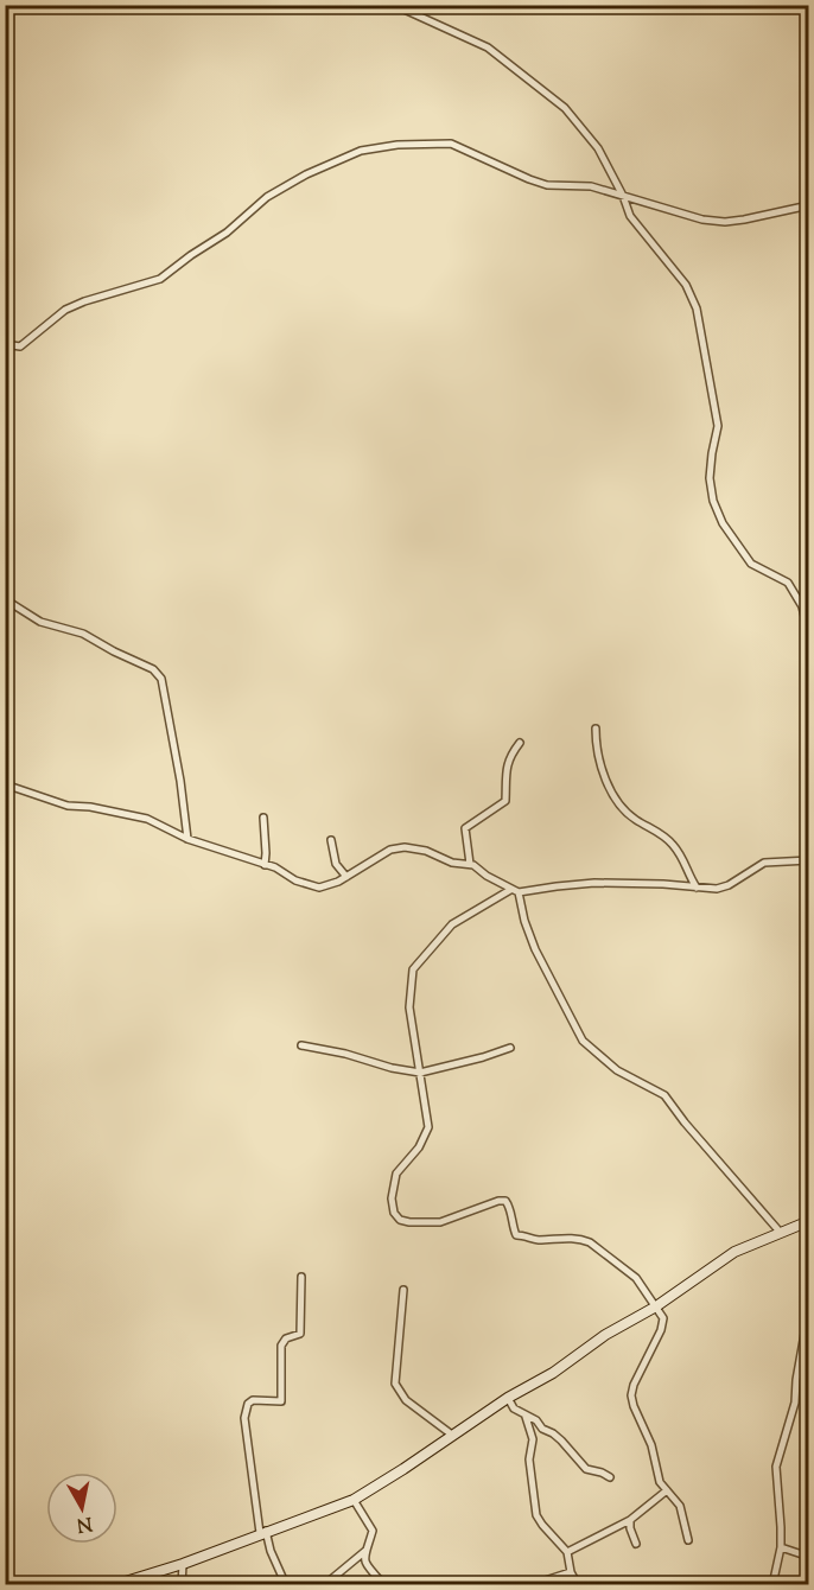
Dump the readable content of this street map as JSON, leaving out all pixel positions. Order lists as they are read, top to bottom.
{
  "north": "bottom"
}
